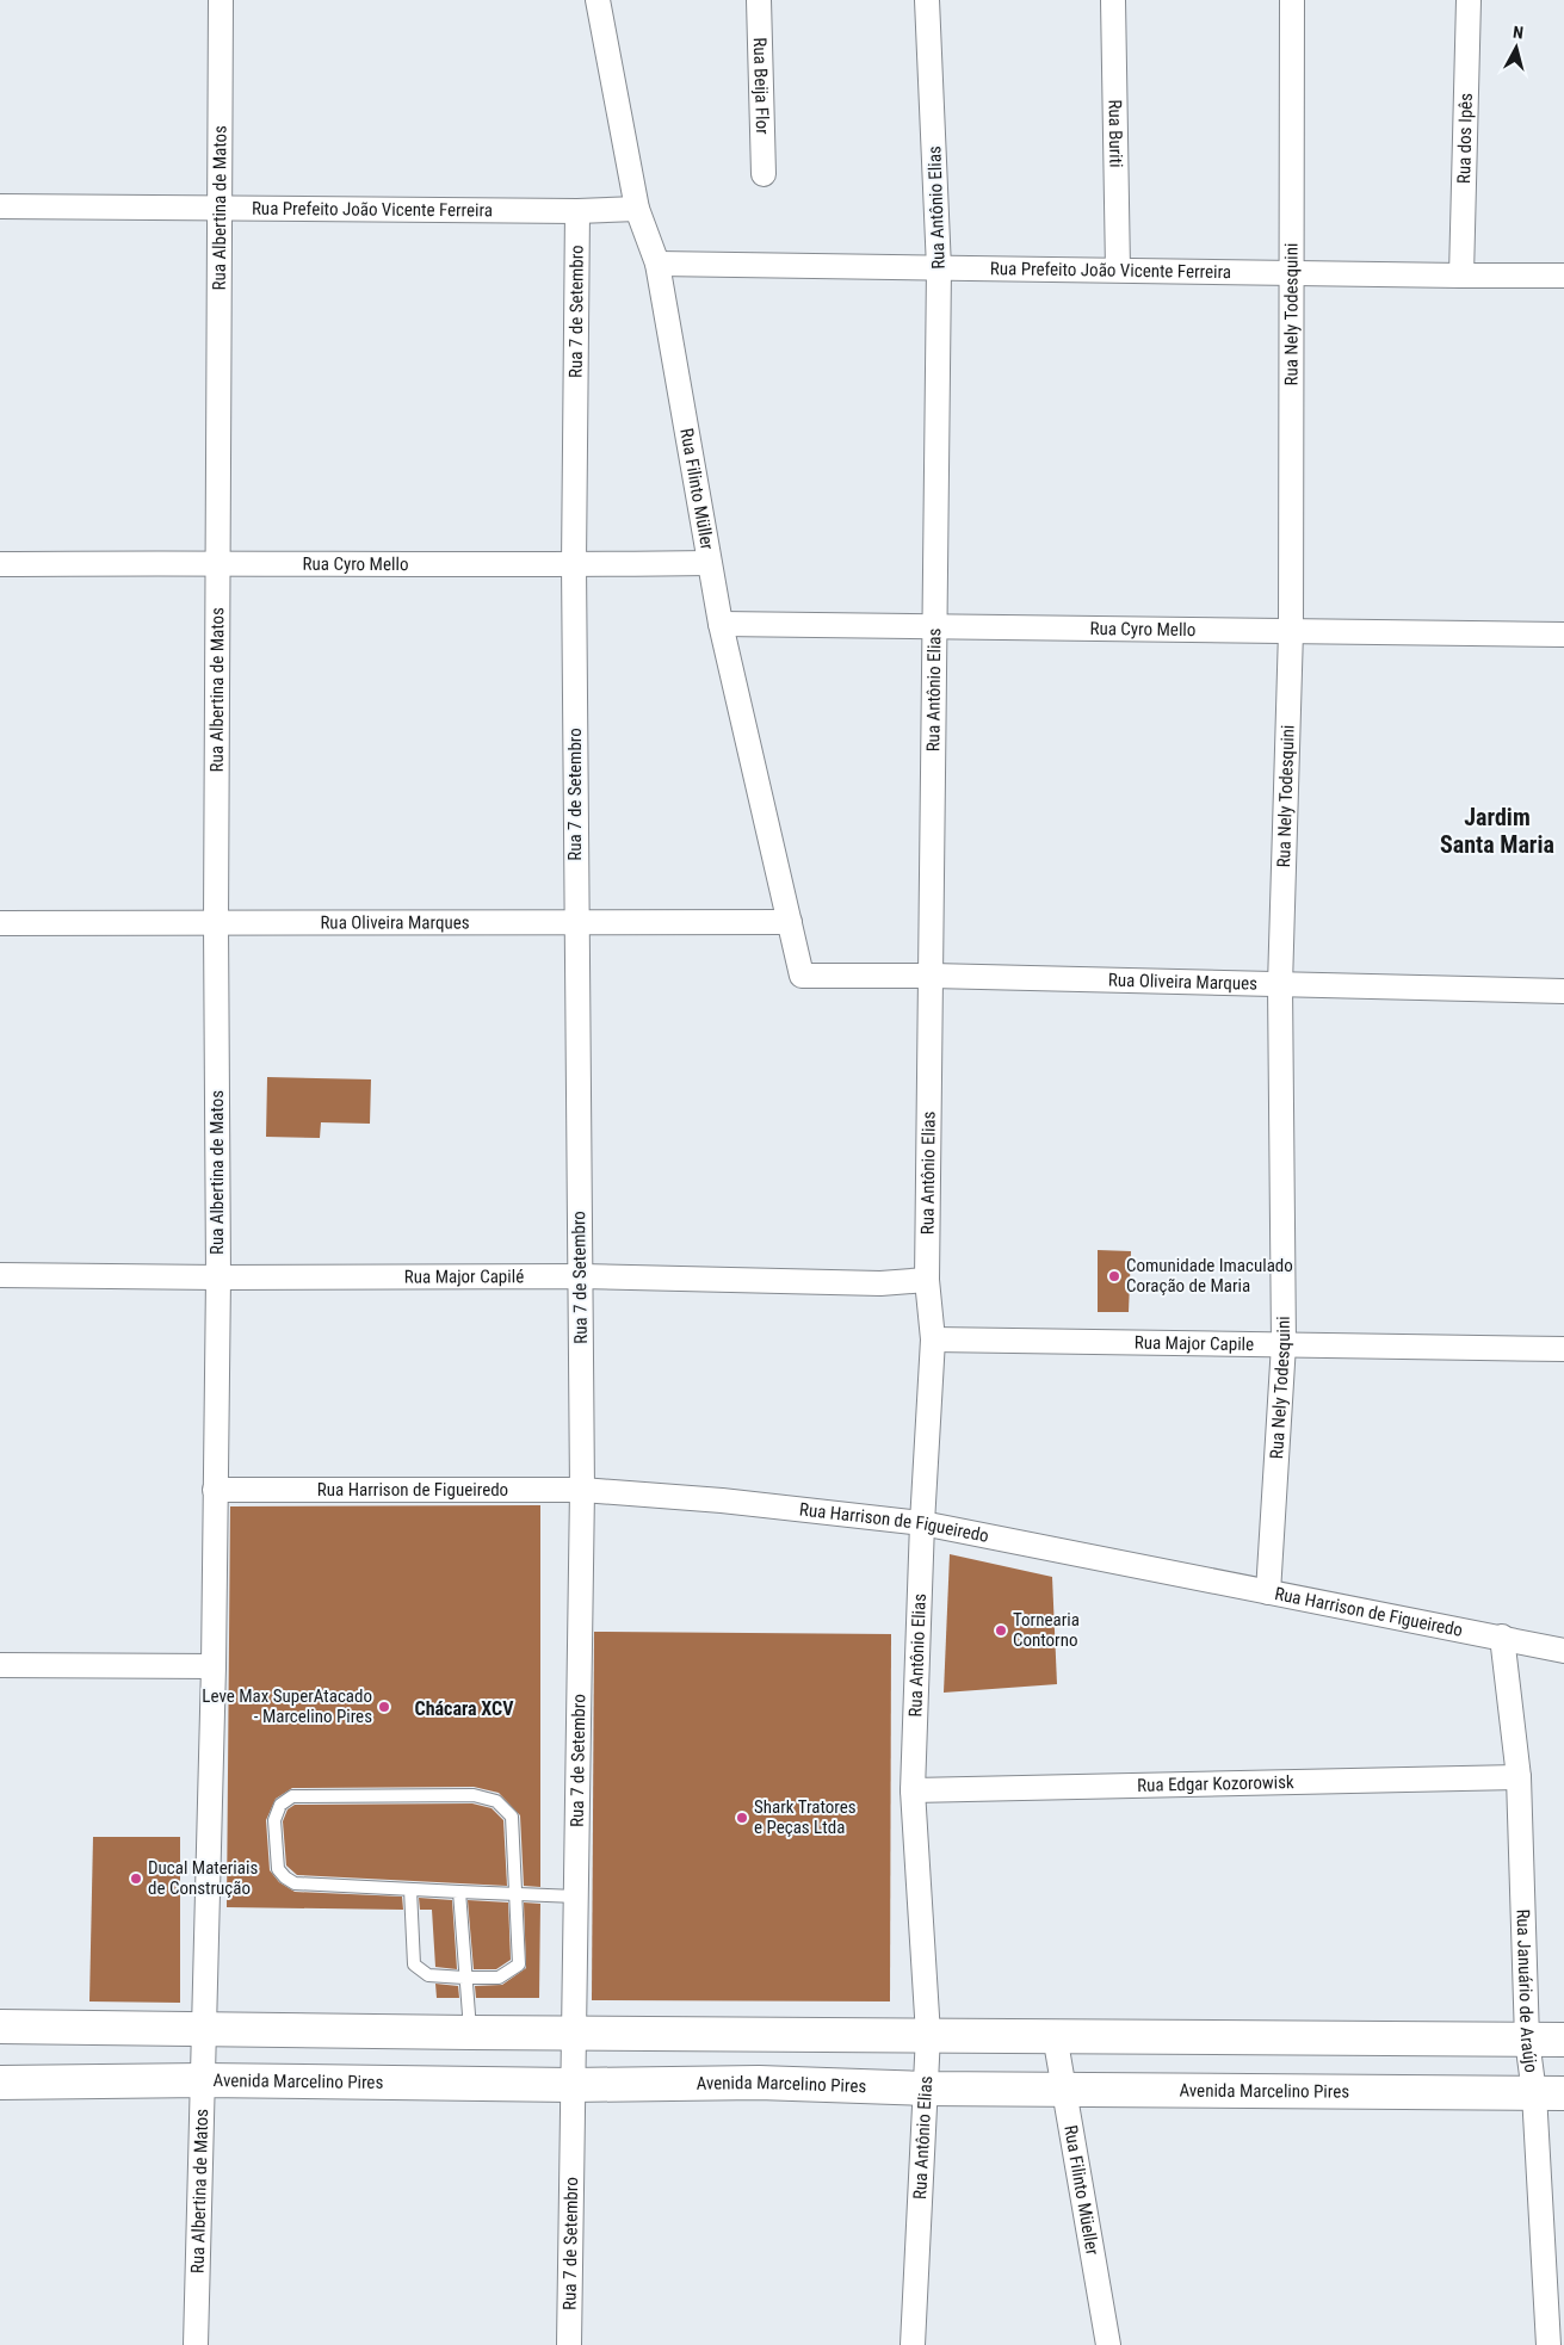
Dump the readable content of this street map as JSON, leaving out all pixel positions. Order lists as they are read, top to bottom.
{
  "streets": {
    "main road": ["Avenida Marcelino Pires"],
    "street": [
      "Rua Beija Flor",
      "Rua Buriti",
      "Rua dos Ipês",
      "Rua Albertina de Matos",
      "Rua Antônio Elias",
      "Rua Prefeito João Vicente Ferreira",
      "Rua 7 de Setembro",
      "Rua Nely Todesquini",
      "Rua Filinto Müller",
      "Rua Cyro Mello",
      "Rua Oliveira Marques",
      "Rua Major Capilé",
      "Rua Major Capile",
      "Rua Harrison de Figueiredo",
      "Rua Edgar Kozorowisk",
      "Rua Januário de Araújo",
      "Rua Filinto Müeller"
    ]
  },
  "crossings": [
    ["Rua Buriti", "Rua Prefeito João Vicente Ferreira"],
    ["Rua dos Ipês", "Rua Prefeito João Vicente Ferreira"],
    ["Rua Albertina de Matos", "Rua Prefeito João Vicente Ferreira"],
    ["Rua Albertina de Matos", "Rua Cyro Mello"],
    ["Rua Albertina de Matos", "Rua Oliveira Marques"],
    ["Rua Albertina de Matos", "Rua Major Capilé"],
    ["Rua Albertina de Matos", "Rua Harrison de Figueiredo"],
    ["Rua Albertina de Matos", "Avenida Marcelino Pires"],
    ["Rua Antônio Elias", "Rua Prefeito João Vicente Ferreira"],
    ["Rua Antônio Elias", "Rua Cyro Mello"],
    ["Rua Antônio Elias", "Rua Oliveira Marques"],
    ["Rua Antônio Elias", "Rua Major Capilé"],
    ["Rua Antônio Elias", "Rua Major Capile"],
    ["Rua Antônio Elias", "Rua Harrison de Figueiredo"],
    ["Rua Antônio Elias", "Rua Edgar Kozorowisk"],
    ["Rua Antônio Elias", "Avenida Marcelino Pires"],
    ["Rua Prefeito João Vicente Ferreira", "Rua 7 de Setembro"],
    ["Rua Prefeito João Vicente Ferreira", "Rua Nely Todesquini"],
    ["Rua Prefeito João Vicente Ferreira", "Rua Filinto Müller"],
    ["Rua 7 de Setembro", "Rua Cyro Mello"],
    ["Rua 7 de Setembro", "Rua Oliveira Marques"],
    ["Rua 7 de Setembro", "Rua Major Capilé"],
    ["Rua 7 de Setembro", "Rua Harrison de Figueiredo"],
    ["Rua 7 de Setembro", "Avenida Marcelino Pires"],
    ["Rua Nely Todesquini", "Rua Cyro Mello"],
    ["Rua Nely Todesquini", "Rua Oliveira Marques"],
    ["Rua Nely Todesquini", "Rua Major Capile"],
    ["Rua Nely Todesquini", "Rua Harrison de Figueiredo"],
    ["Rua Filinto Müller", "Rua Cyro Mello"],
    ["Rua Filinto Müller", "Rua Oliveira Marques"],
    ["Rua Harrison de Figueiredo", "Rua Januário de Araújo"],
    ["Rua Edgar Kozorowisk", "Rua Januário de Araújo"],
    ["Rua Januário de Araújo", "Avenida Marcelino Pires"],
    ["Avenida Marcelino Pires", "Rua Filinto Müeller"]
  ],
  "districts": ["Jardim Santa Maria", "Chácara XCV"],
  "places": [
    "Comunidade Imaculado Coração de Maria",
    "Tornearia Contorno",
    "Leve Max SuperAtacado - Marcelino Pires",
    "Shark Tratores e Peças Ltda",
    "Ducal Materiais de Construção"
  ],
  "north": "top"
}
